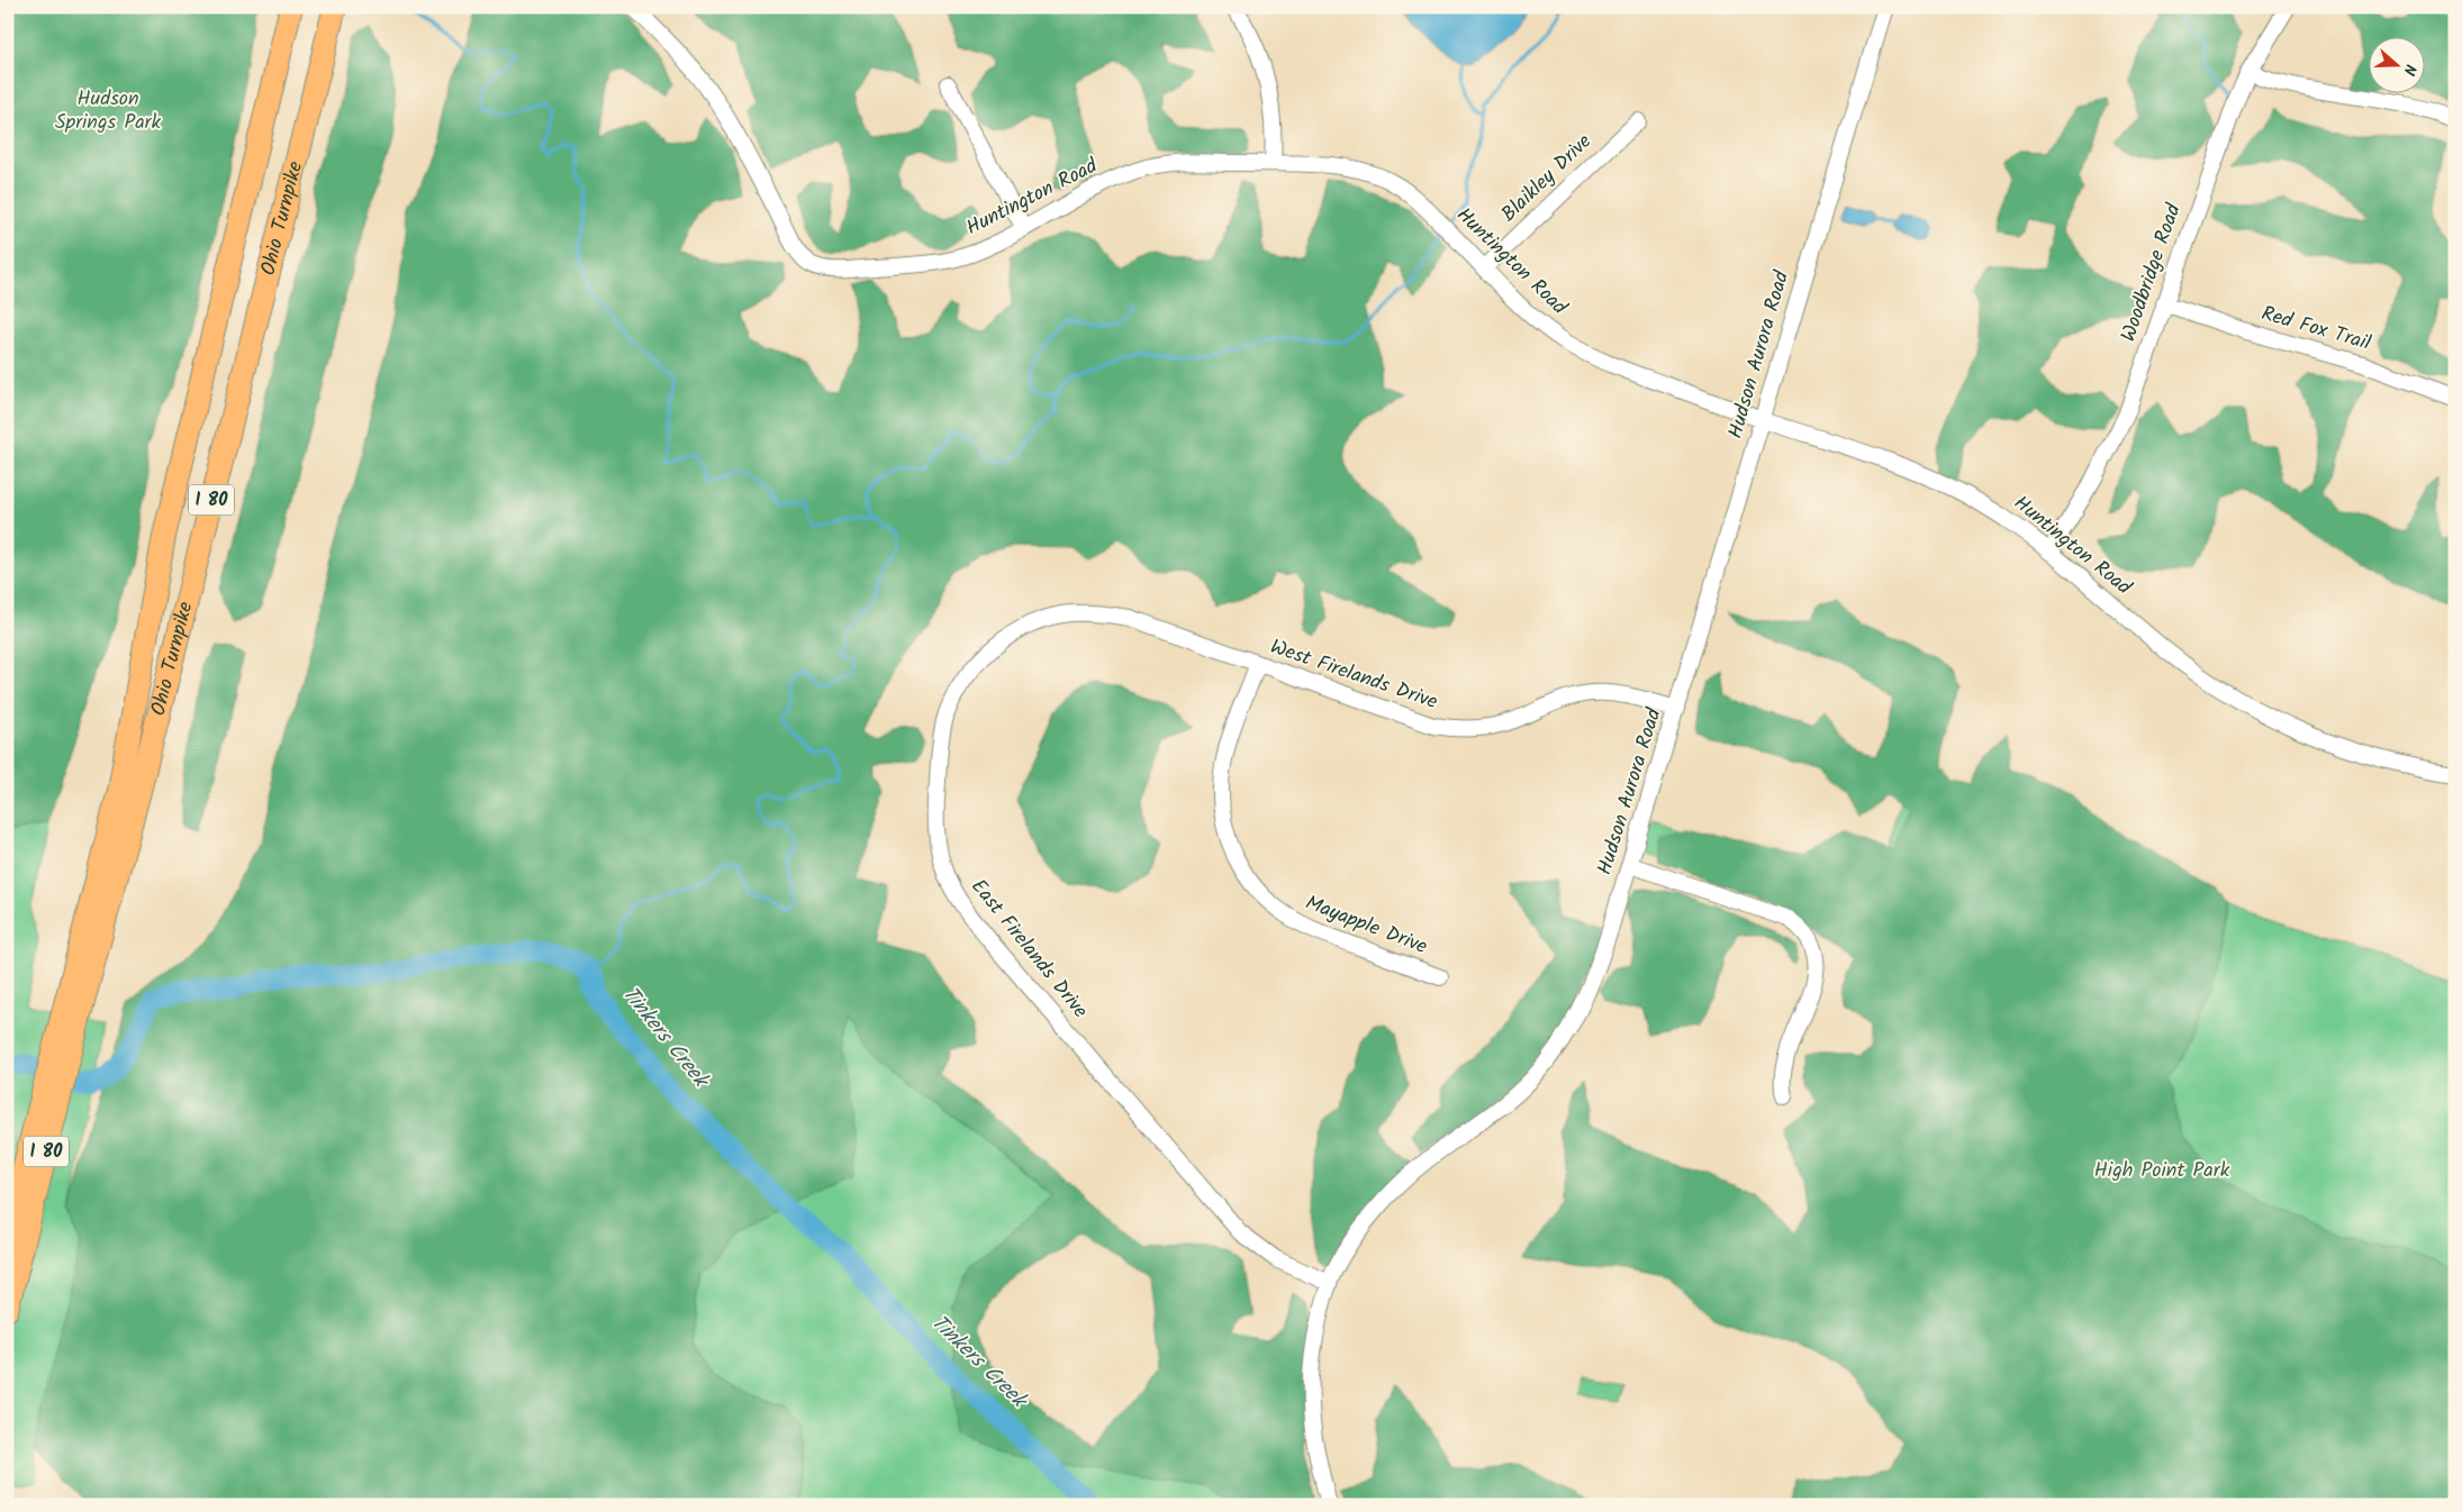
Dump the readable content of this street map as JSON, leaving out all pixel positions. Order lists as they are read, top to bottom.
{
  "streets": {
    "highway": ["Ohio Turnpike", "I 80"],
    "street": [
      "Blaikley Drive",
      "Huntington Road",
      "Woodbridge Road",
      "Red Fox Trail",
      "Hudson Aurora Road",
      "West Firelands Drive",
      "Mayapple Drive",
      "East Firelands Drive"
    ]
  },
  "crossings": [
    ["Blaikley Drive", "Huntington Road"],
    ["Huntington Road", "Woodbridge Road"],
    ["Huntington Road", "Hudson Aurora Road"],
    ["Woodbridge Road", "Red Fox Trail"],
    ["Hudson Aurora Road", "West Firelands Drive"],
    ["Hudson Aurora Road", "East Firelands Drive"],
    ["West Firelands Drive", "Mayapple Drive"],
    ["West Firelands Drive", "East Firelands Drive"]
  ],
  "water": ["Tinkers Creek"],
  "parks": ["Hudson Springs Park", "High Point Park"],
  "north": "right"
}
